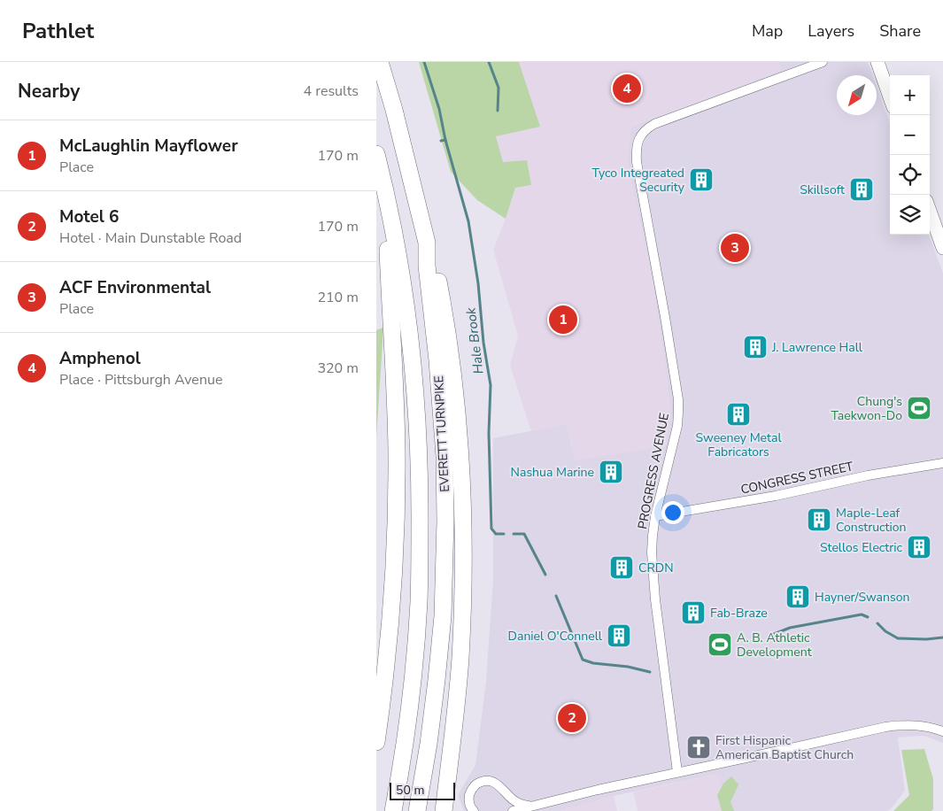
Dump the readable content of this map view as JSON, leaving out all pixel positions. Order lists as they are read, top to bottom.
{
  "streets": {
    "highway": ["EVERETT TURNPIKE"],
    "street": ["PROGRESS AVENUE", "CONGRESS STREET"]
  },
  "crossings": [
    ["PROGRESS AVENUE", "CONGRESS STREET"]
  ],
  "water": ["Hale Brook"],
  "places": {
    "building": [
      "Tyco Integreated Security",
      "Skillsoft",
      "J. Lawrence Hall",
      "Sweeney Metal Fabricators",
      "Nashua Marine",
      "Maple-Leaf Construction",
      "Stellos Electric",
      "CRDN",
      "Hayner/Swanson",
      "Fab-Braze",
      "Daniel O'Connell"
    ],
    "sports": ["Chung's Taekwon-Do", "A. B. Athletic Development"],
    "church": ["First Hispanic American Baptist Church"]
  },
  "scale_bar": "50 m",
  "north": "bottom left",
  "page": {
    "header": "Pathlet",
    "nav": ["Map", "Layers", "Share"],
    "heading": ["Nearby", "4 results"],
    "pins": [
      "4",
      "3",
      "1",
      "2"
    ],
    "map_buttons": ["+", "−"],
    "list": [
      {
        "mark": "1",
        "name": "McLaughlin Mayflower",
        "note": "Place",
        "value": "170 m"
      },
      {
        "mark": "2",
        "name": "Motel 6",
        "note": "Hotel · Main Dunstable Road",
        "value": "170 m"
      },
      {
        "mark": "3",
        "name": "ACF Environmental",
        "note": "Place",
        "value": "210 m"
      },
      {
        "mark": "4",
        "name": "Amphenol",
        "note": "Place · Pittsburgh Avenue",
        "value": "320 m"
      }
    ],
    "scale": "50 m"
  }
}
